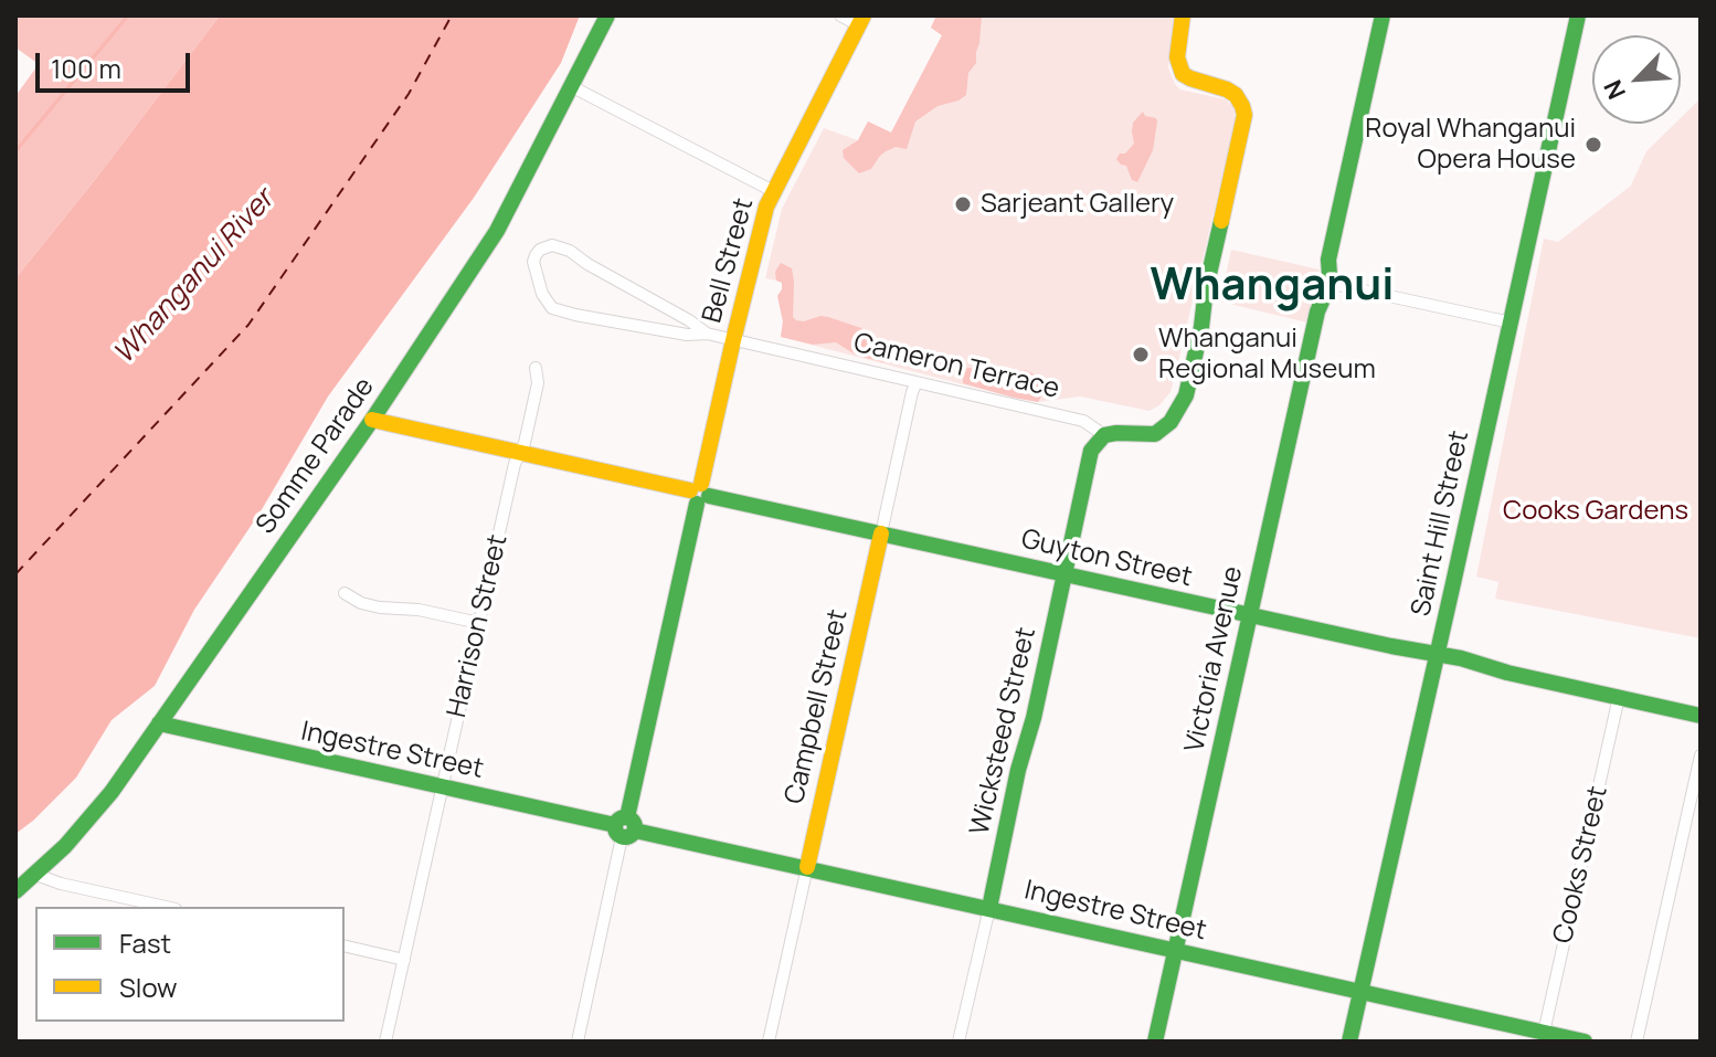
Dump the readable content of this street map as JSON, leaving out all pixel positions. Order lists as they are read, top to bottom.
{
  "streets": {
    "street": [
      "Bell Street",
      "Cameron Terrace",
      "Somme Parade",
      "Saint Hill Street",
      "Guyton Street",
      "Harrison Street",
      "Victoria Avenue",
      "Campbell Street",
      "Wicksteed Street",
      "Ingestre Street",
      "Cooks Street"
    ]
  },
  "crossings": [
    ["Bell Street", "Cameron Terrace"],
    ["Bell Street", "Guyton Street"],
    ["Bell Street", "Ingestre Street"],
    ["Cameron Terrace", "Campbell Street"],
    ["Cameron Terrace", "Wicksteed Street"],
    ["Somme Parade", "Guyton Street"],
    ["Somme Parade", "Ingestre Street"],
    ["Saint Hill Street", "Guyton Street"],
    ["Saint Hill Street", "Ingestre Street"],
    ["Guyton Street", "Harrison Street"],
    ["Guyton Street", "Victoria Avenue"],
    ["Guyton Street", "Campbell Street"],
    ["Guyton Street", "Wicksteed Street"],
    ["Guyton Street", "Cooks Street"],
    ["Harrison Street", "Ingestre Street"],
    ["Victoria Avenue", "Ingestre Street"],
    ["Campbell Street", "Ingestre Street"],
    ["Wicksteed Street", "Ingestre Street"],
    ["Ingestre Street", "Cooks Street"]
  ],
  "districts": ["Whanganui"],
  "water": ["Whanganui River"],
  "parks": ["Cooks Gardens"],
  "places": ["Royal Whanganui Opera House", "Sarjeant Gallery", "Whanganui Regional Museum"],
  "legend": ["Fast", "Slow"],
  "scale_bar": "100 m",
  "north": "bottom left"
}
